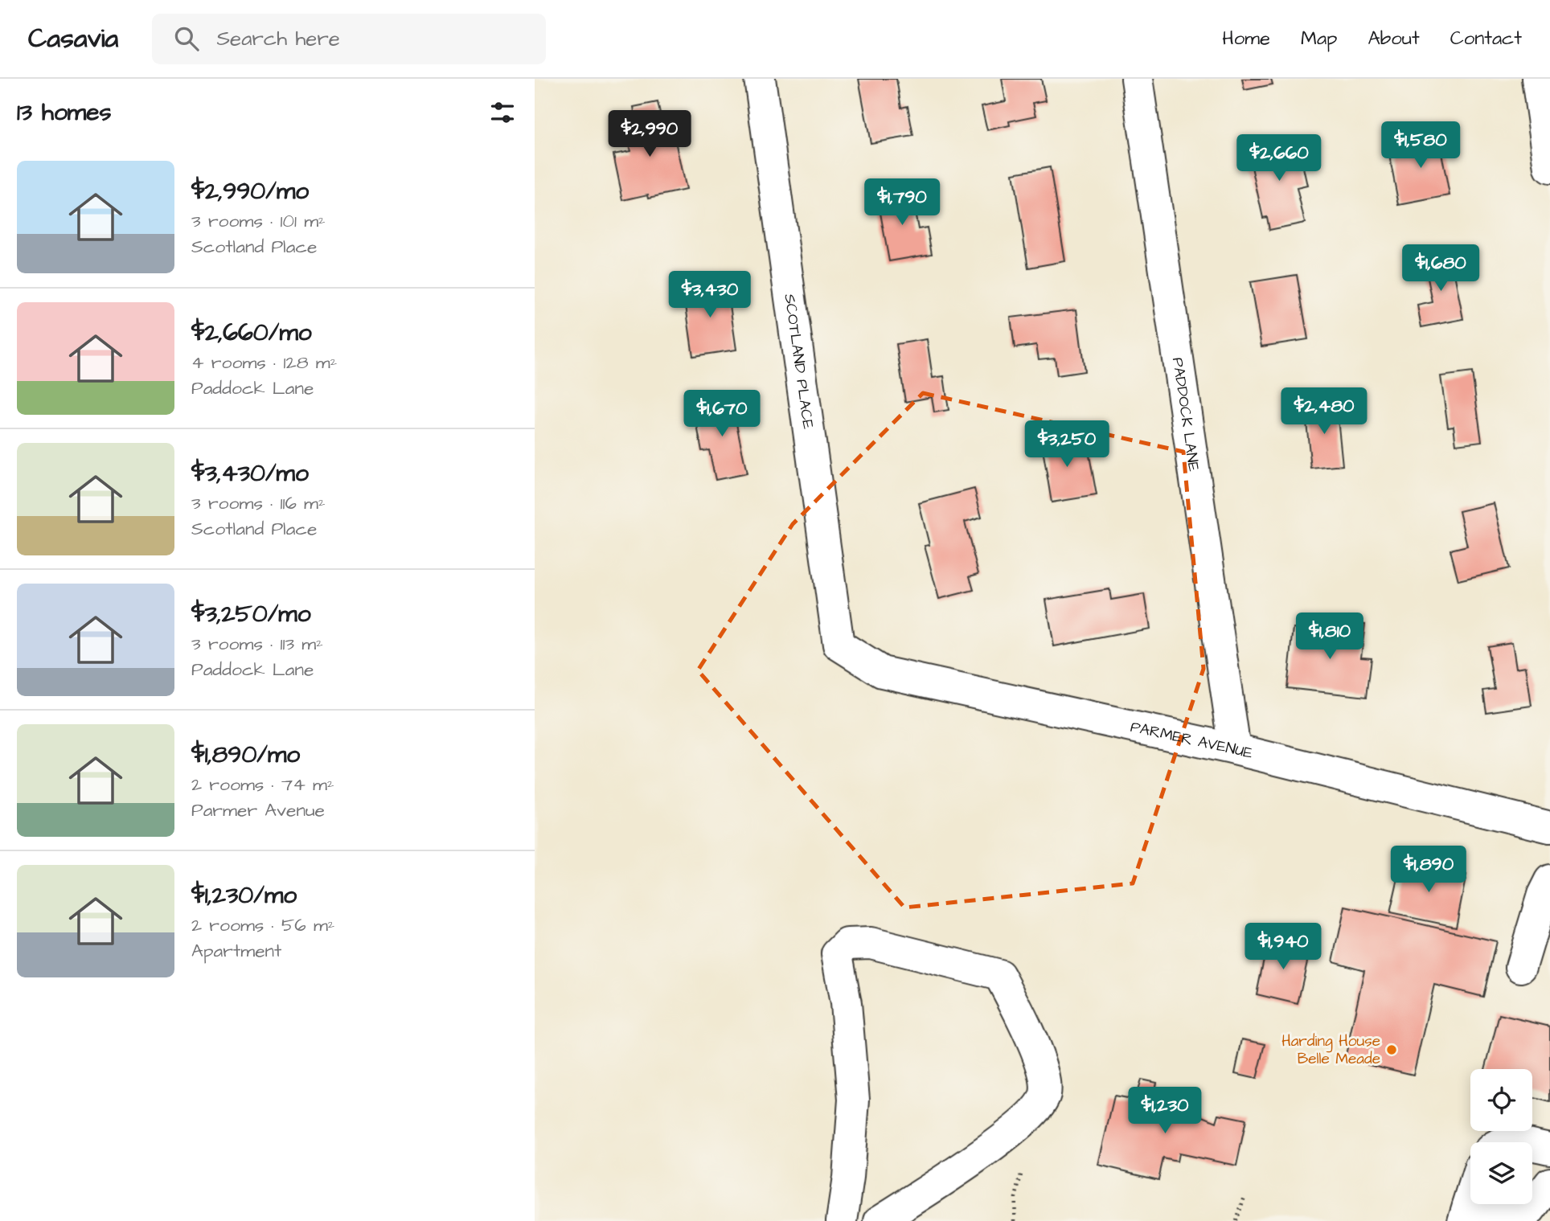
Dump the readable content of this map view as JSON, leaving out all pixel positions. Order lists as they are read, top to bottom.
{
  "streets": {
    "street": ["SCOTLAND PLACE", "PADDOCK LANE", "PARMER AVENUE"]
  },
  "crossings": [
    ["SCOTLAND PLACE", "PARMER AVENUE"],
    ["PADDOCK LANE", "PARMER AVENUE"]
  ],
  "places": ["Harding House Belle Meade"],
  "page": {
    "header": "Casavia",
    "search": "Search here",
    "nav": [
      "Home",
      "Map",
      "About",
      "Contact"
    ],
    "heading": "13 homes",
    "price": [
      "$2,990",
      "$1,580",
      "$2,660",
      "$1,790",
      "$1,680",
      "$3,430",
      "$2,480",
      "$1,670",
      "$3,250",
      "$1,810",
      "$1,890",
      "$1,940",
      "$1,230"
    ],
    "list": [
      {
        "name": "$2,990/mo",
        "note": "3 rooms · 101 m² · Scotland Place"
      },
      {
        "name": "$2,660/mo",
        "note": "4 rooms · 128 m² · Paddock Lane"
      },
      {
        "name": "$3,430/mo",
        "note": "3 rooms · 116 m² · Scotland Place"
      },
      {
        "name": "$3,250/mo",
        "note": "3 rooms · 113 m² · Paddock Lane"
      },
      {
        "name": "$1,890/mo",
        "note": "2 rooms · 74 m² · Parmer Avenue"
      },
      {
        "name": "$1,230/mo",
        "note": "2 rooms · 56 m² · Apartment"
      }
    ]
  }
}
